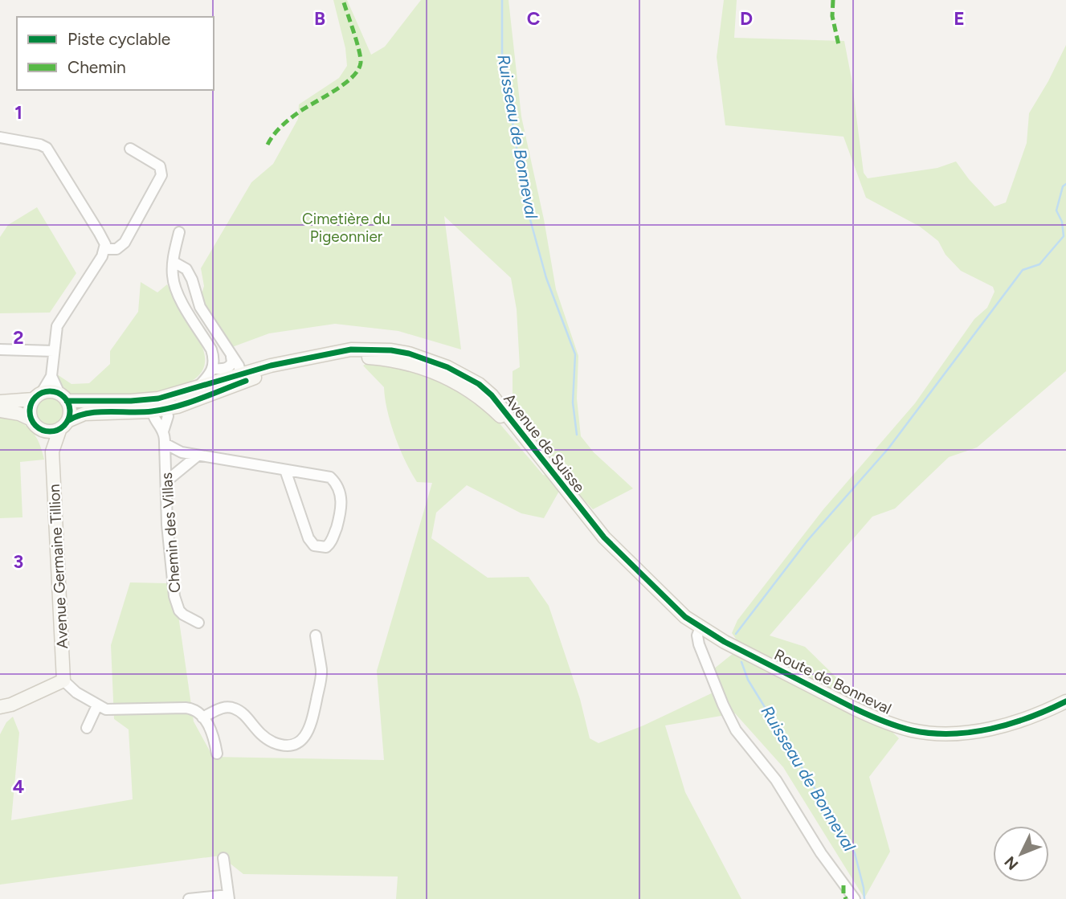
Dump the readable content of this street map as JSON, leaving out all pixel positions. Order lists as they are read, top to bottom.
{
  "streets": {
    "street": [
      "Avenue de Suisse",
      "Chemin des Villas",
      "Avenue Germaine Tillion",
      "Route de Bonneval"
    ]
  },
  "crossings": [
    ["Avenue de Suisse", "Chemin des Villas"],
    ["Avenue de Suisse", "Avenue Germaine Tillion"],
    ["Avenue de Suisse", "Route de Bonneval"]
  ],
  "water": ["Ruisseau de Bonneval"],
  "parks": ["Cimetière du Pigeonnier"],
  "legend": ["Piste cyclable", "Chemin"],
  "north": "bottom left",
  "grid": {
    "columns": [
      "B",
      "C",
      "D",
      "E"
    ],
    "rows": [
      "1",
      "2",
      "3",
      "4"
    ]
  }
}
